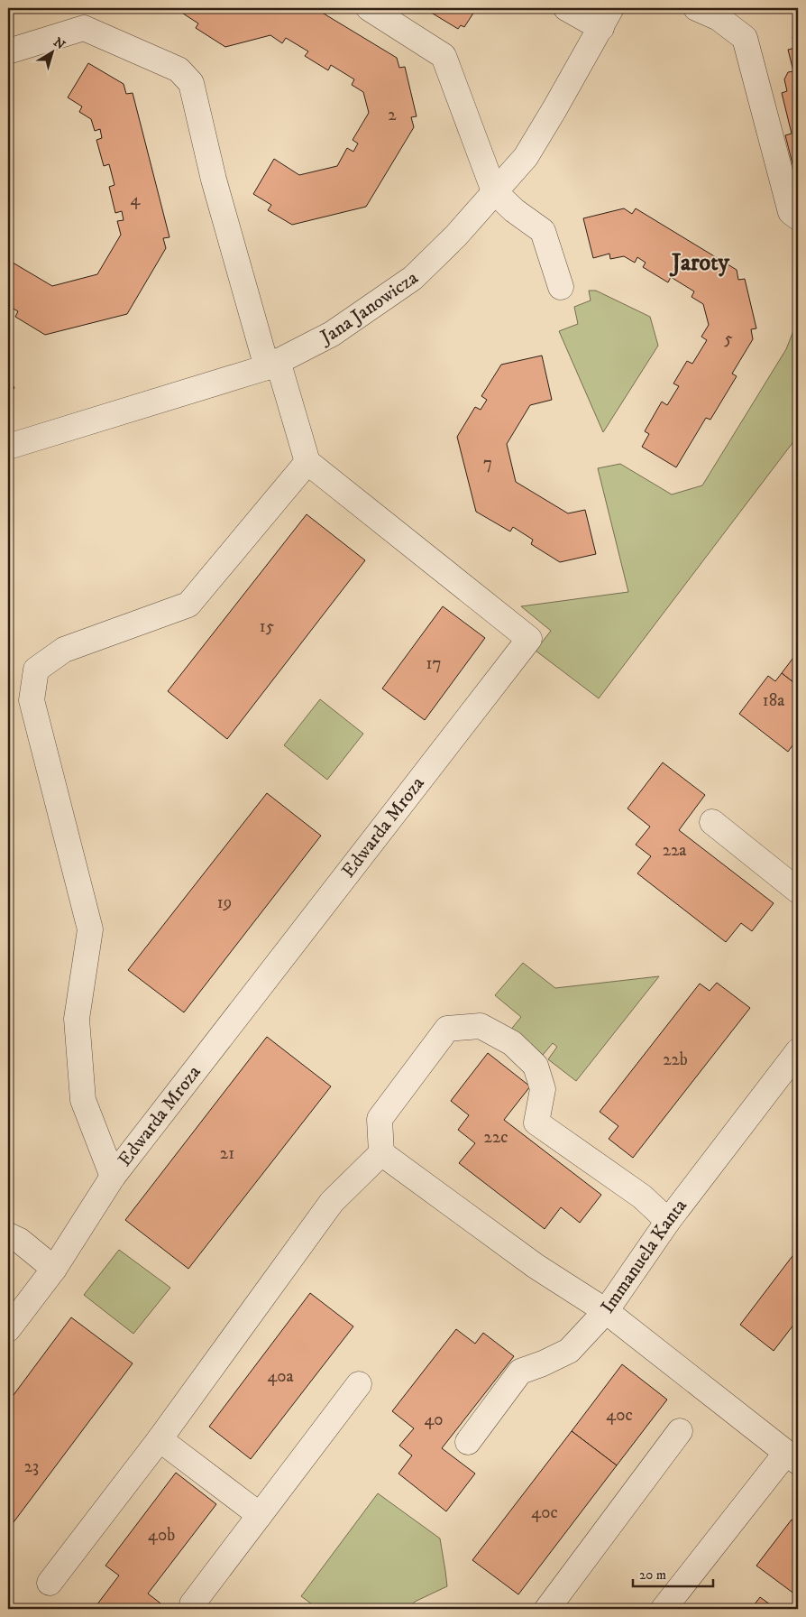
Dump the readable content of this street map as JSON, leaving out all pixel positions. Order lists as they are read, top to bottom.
{
  "streets": {
    "street": ["Jana Janowicza", "Edwarda Mroza", "Immanuela Kanta"]
  },
  "districts": ["Jaroty"],
  "house_numbers": [
    "2",
    "4",
    "5",
    "7",
    "15",
    "17",
    "18a",
    "22a",
    "19",
    "22b",
    "22c",
    "21",
    "40a",
    "40c",
    "40",
    "23",
    "40c",
    "40b"
  ],
  "scale_bar": "20 m",
  "north": "top right"
}
